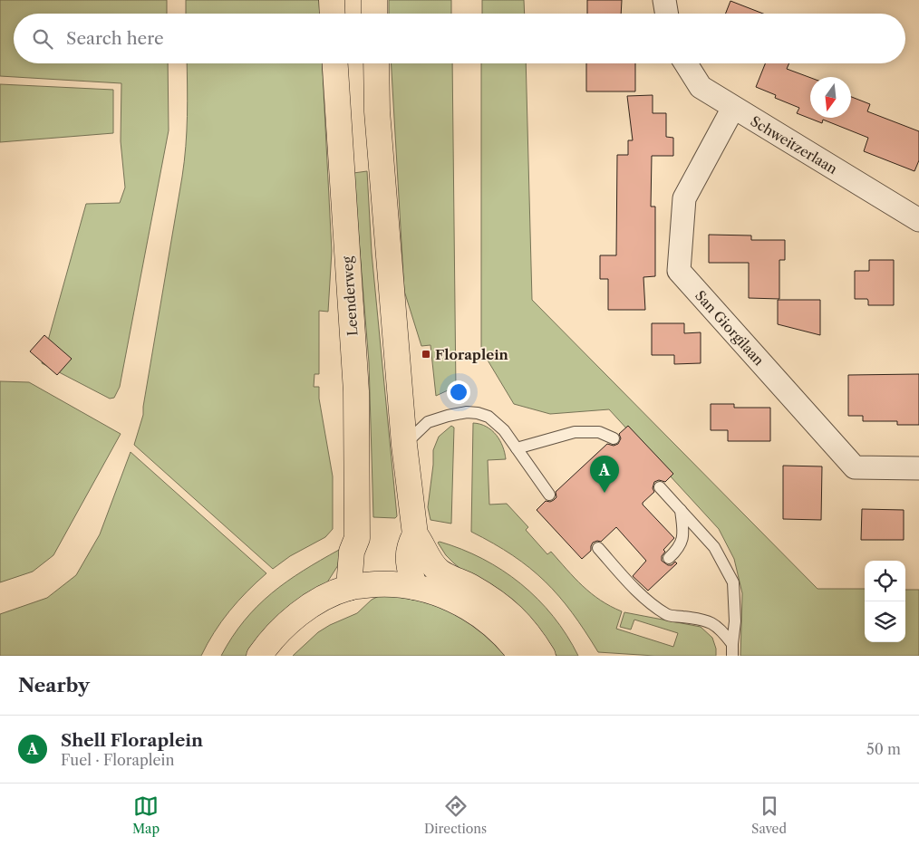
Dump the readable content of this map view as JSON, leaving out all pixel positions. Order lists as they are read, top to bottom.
{
  "streets": {
    "main road": ["Leenderweg"],
    "street": ["Schweitzerlaan", "San Giorgilaan"]
  },
  "crossings": [
    ["Schweitzerlaan", "San Giorgilaan"]
  ],
  "places": {
    "transit": ["Floraplein"]
  },
  "north": "bottom",
  "page": {
    "search": "Search here",
    "pins": "A",
    "heading": "Nearby",
    "list": [
      {
        "mark": "A",
        "name": "Shell Floraplein",
        "note": "Fuel · Floraplein",
        "value": "50 m"
      }
    ],
    "nav": ["Map", "Directions", "Saved"]
  }
}
